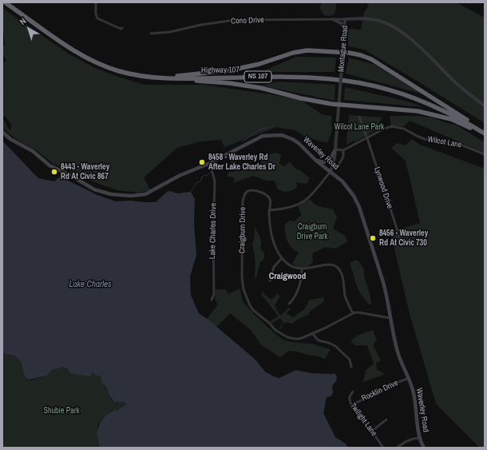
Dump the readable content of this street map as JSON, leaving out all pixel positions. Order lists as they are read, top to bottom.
{
  "streets": {
    "highway": ["Highway 107", "NS 107"],
    "main road": ["Waverley Road"],
    "street": [
      "Cono Drive",
      "Montague Road",
      "Wilcot Lane",
      "Lynwood Drive",
      "Craigburn Drive",
      "Lake Charles Drive",
      "Rocklin Drive",
      "Twilight Lane"
    ]
  },
  "crossings": [
    ["Cono Drive", "Montague Road"],
    ["Montague Road", "Waverley Road"],
    ["Wilcot Lane", "Lynwood Drive"],
    ["Waverley Road", "Lake Charles Drive"],
    ["Waverley Road", "Rocklin Drive"],
    ["Rocklin Drive", "Twilight Lane"]
  ],
  "districts": ["Craigwood"],
  "water": ["Lake Charles"],
  "parks": ["Wilcot Lane Park", "Craigburn Drive Park", "Shubie Park"],
  "places": ["8458 - Waverley Rd After Lake Charles Dr", "8443 - Waverley Rd At Civic 867", "8456 - Waverley Rd At Civic 730"],
  "north": "top left"
}
